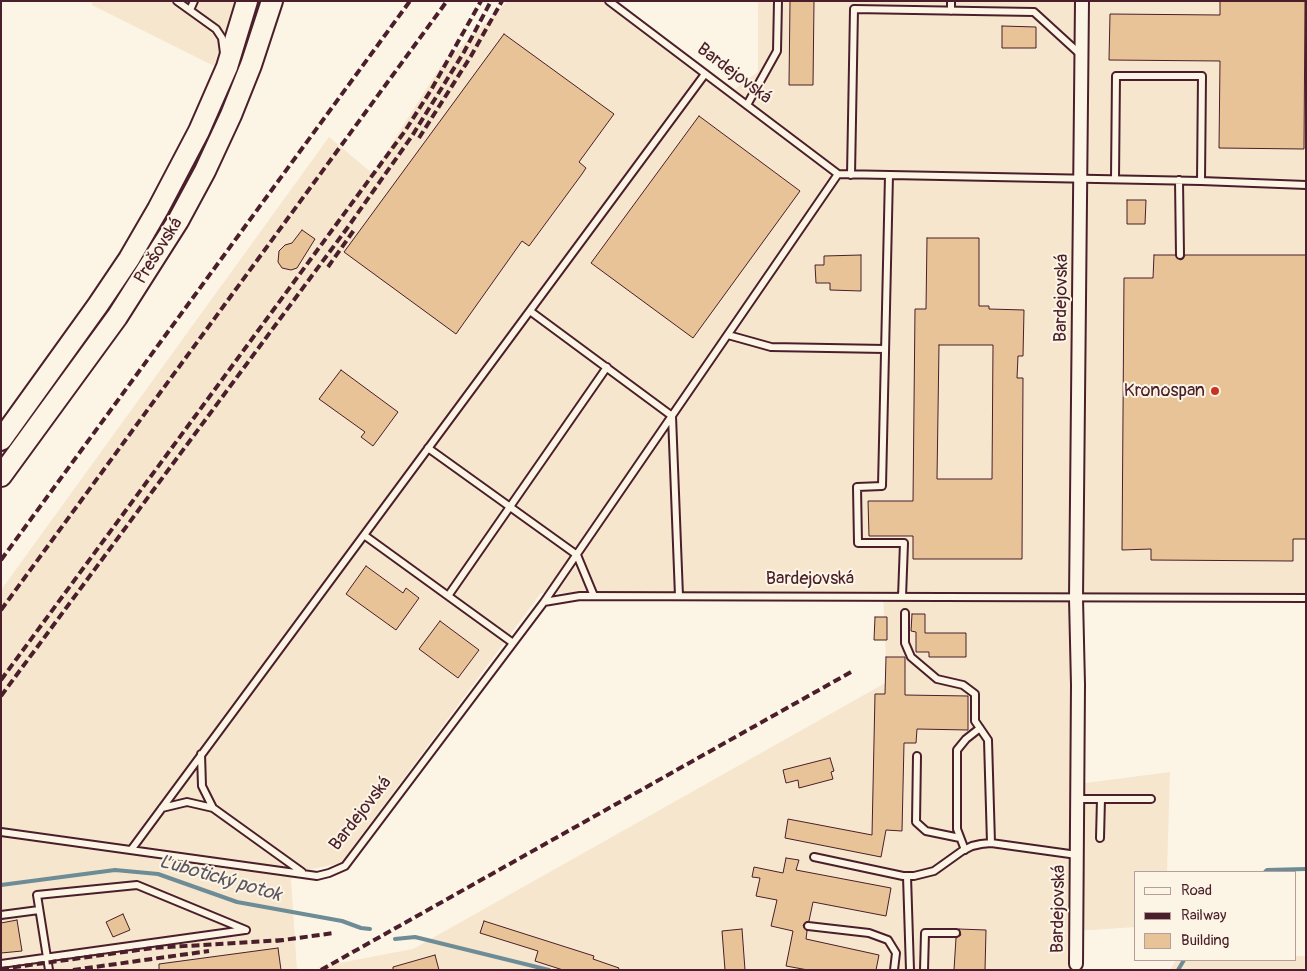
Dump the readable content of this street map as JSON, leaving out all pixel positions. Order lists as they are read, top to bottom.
{
  "streets": {
    "main road": ["Prešovská"],
    "street": ["Bardejovská"]
  },
  "water": ["Ľubotický potok"],
  "places": ["Kronospan"],
  "legend": ["Road", "Railway", "Building"]
}
